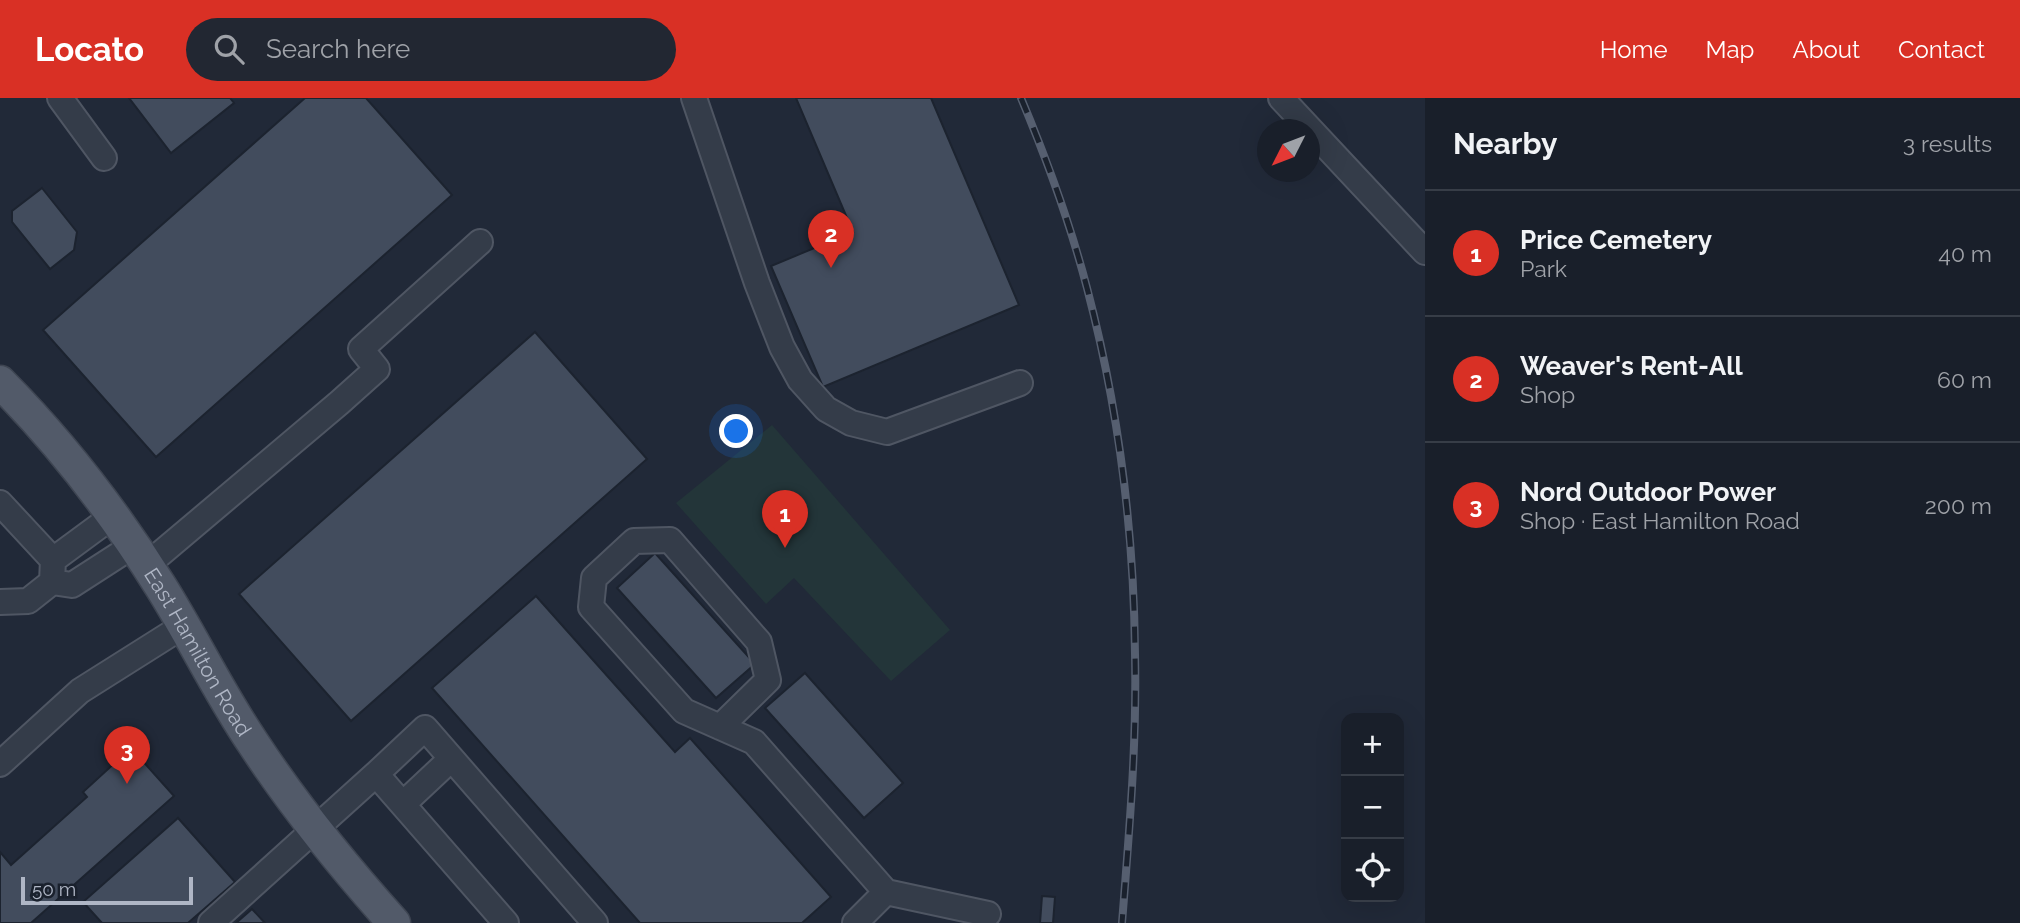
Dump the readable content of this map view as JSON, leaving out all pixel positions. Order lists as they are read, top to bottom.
{
  "streets": {
    "main road": ["East Hamilton Road"]
  },
  "scale_bar": "50 m",
  "north": "bottom left",
  "page": {
    "header": "Locato",
    "search": "Search here",
    "nav": [
      "Home",
      "Map",
      "About",
      "Contact"
    ],
    "heading": ["Nearby", "3 results"],
    "list": [
      {
        "mark": "1",
        "name": "Price Cemetery",
        "note": "Park",
        "value": "40 m"
      },
      {
        "mark": "2",
        "name": "Weaver's Rent-All",
        "note": "Shop",
        "value": "60 m"
      },
      {
        "mark": "3",
        "name": "Nord Outdoor Power",
        "note": "Shop · East Hamilton Road",
        "value": "200 m"
      }
    ],
    "pins": ["2", "1", "3"],
    "map_buttons": ["+", "−"],
    "scale": "50 m"
  }
}
